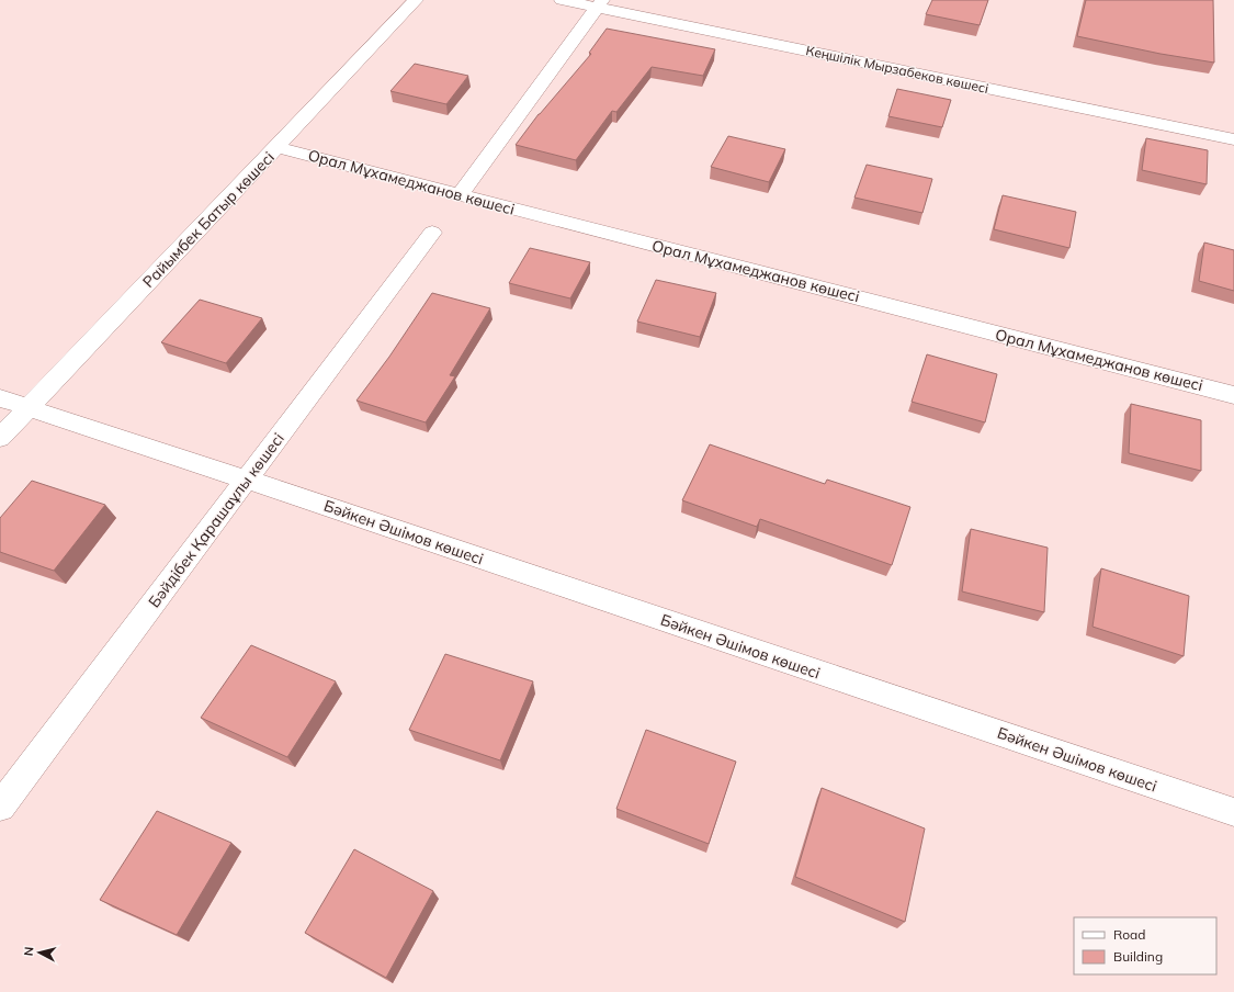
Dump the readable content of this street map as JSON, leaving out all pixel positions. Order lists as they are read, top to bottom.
{
  "streets": {
    "street": [
      "Кеңшілік Мырзабеков көшесі",
      "Орал Мұхамеджанов көшесі",
      "Райымбек Батыр көшесі",
      "Бәйдібек Қарашаұлы көшесі",
      "Бәйкен Әшімов көшесі"
    ]
  },
  "crossings": [
    ["Орал Мұхамеджанов көшесі", "Райымбек Батыр көшесі"],
    ["Райымбек Батыр көшесі", "Бәйкен Әшімов көшесі"],
    ["Бәйдібек Қарашаұлы көшесі", "Бәйкен Әшімов көшесі"]
  ],
  "legend": ["Road", "Building"],
  "north": "left"
}
